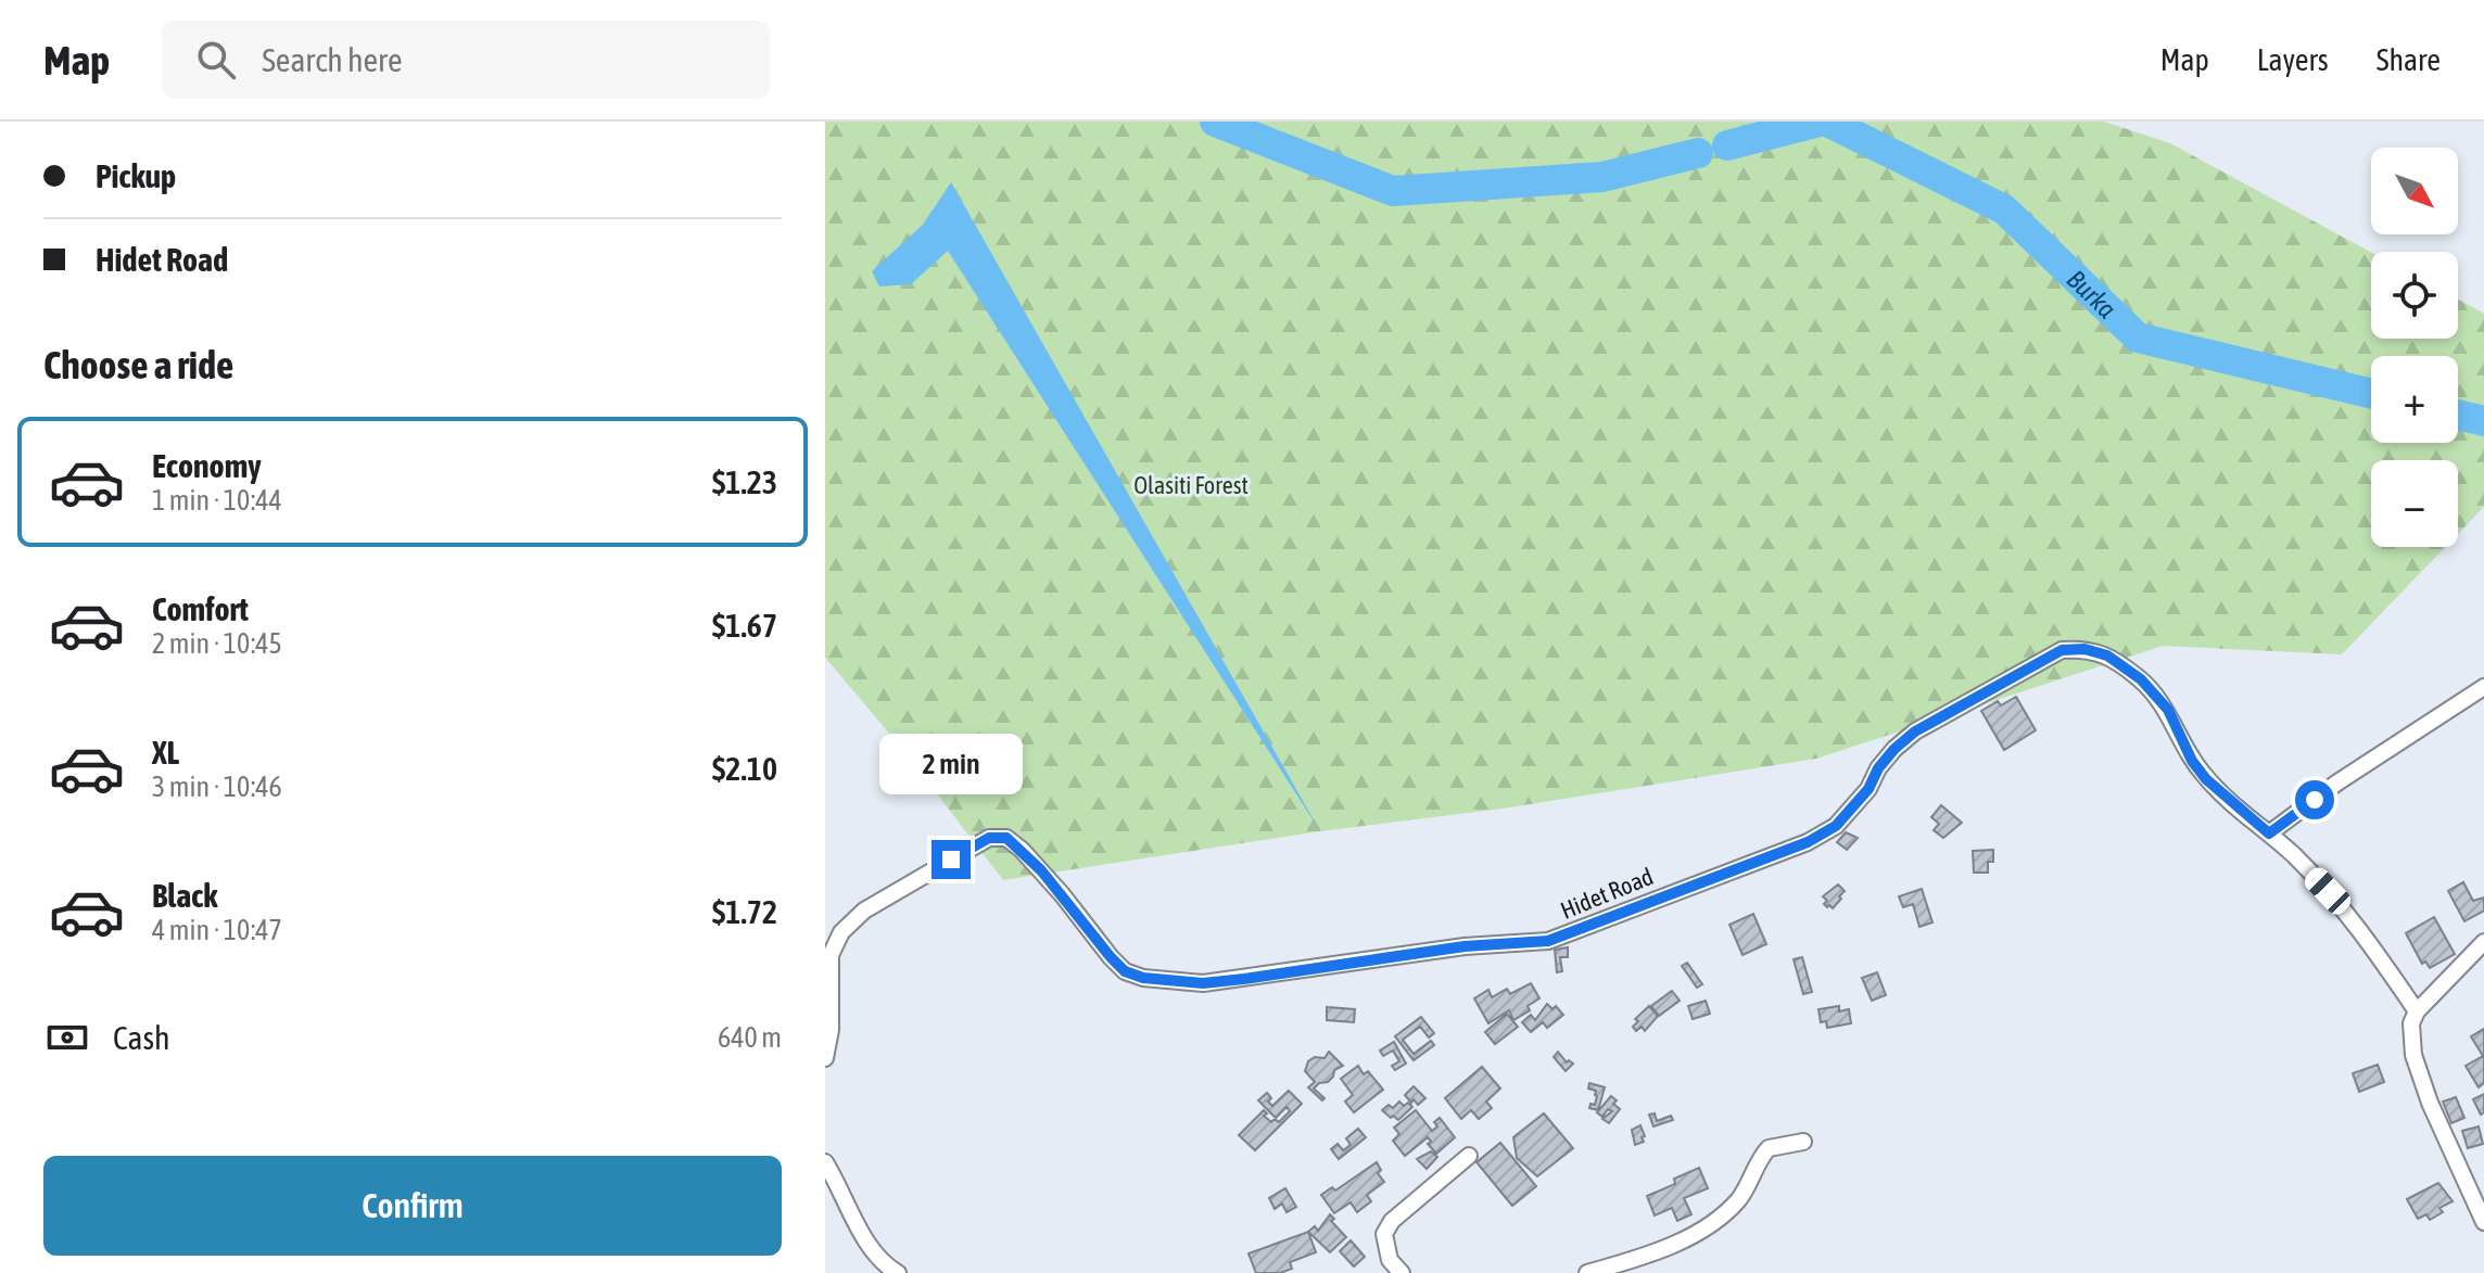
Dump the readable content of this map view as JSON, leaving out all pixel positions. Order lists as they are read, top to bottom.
{
  "streets": {
    "street": ["Hidet Road"]
  },
  "water": ["Burka"],
  "parks": ["Olasiti Forest"],
  "north": "bottom right",
  "page": {
    "header": "Map",
    "search": "Search here",
    "nav": ["Map", "Layers", "Share"],
    "banner": ["Pickup", "Hidet Road"],
    "map_buttons": ["+", "−"],
    "heading": "Choose a ride",
    "list": [
      {
        "name": "Economy",
        "note": "1 min · 10:44",
        "value": "$1.23"
      },
      {
        "name": "Comfort",
        "note": "2 min · 10:45",
        "value": "$1.67"
      },
      {
        "name": "XL",
        "note": "3 min · 10:46",
        "value": "$2.10"
      },
      {
        "name": "Black",
        "note": "4 min · 10:47",
        "value": "$1.72"
      }
    ],
    "bubble": "2 min",
    "pay": ["Cash", "640 m"],
    "buttons": "Confirm"
  }
}
